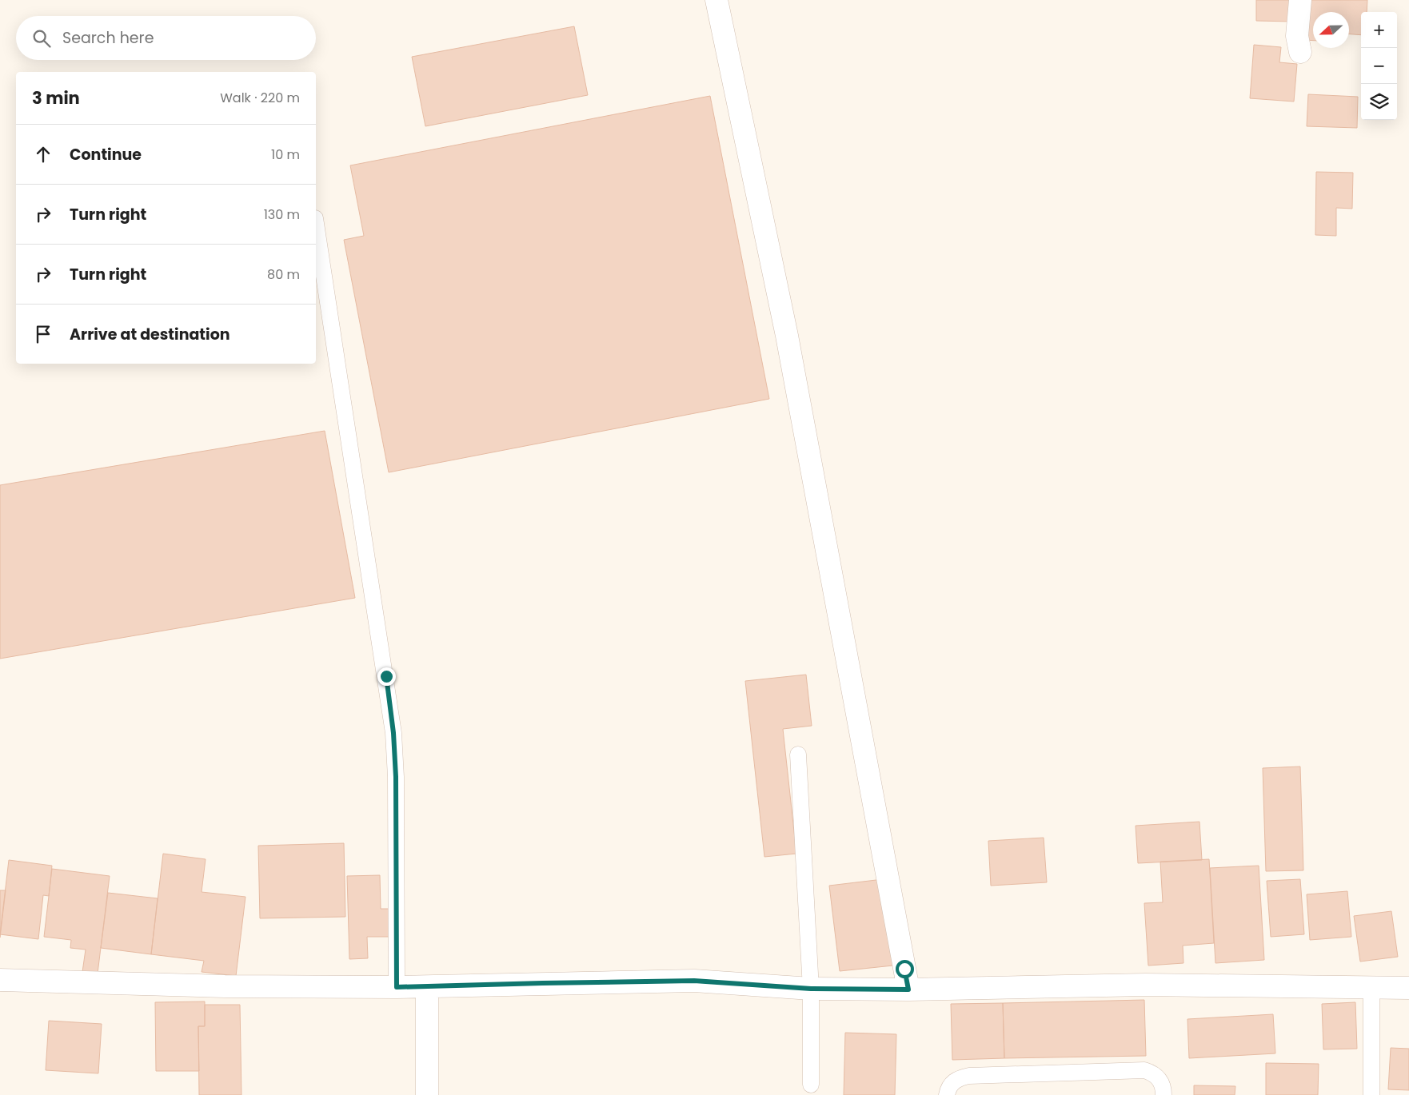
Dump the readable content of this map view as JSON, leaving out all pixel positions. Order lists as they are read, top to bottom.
{
  "north": "left",
  "page": {
    "map_buttons": ["+", "−"],
    "search": "Search here",
    "heading": ["3 min", "Walk · 220 m"],
    "list": [
      ["Continue", "10 m"],
      ["Turn right", "130 m"],
      ["Turn right", "80 m"],
      "Arrive at destination"
    ]
  }
}
